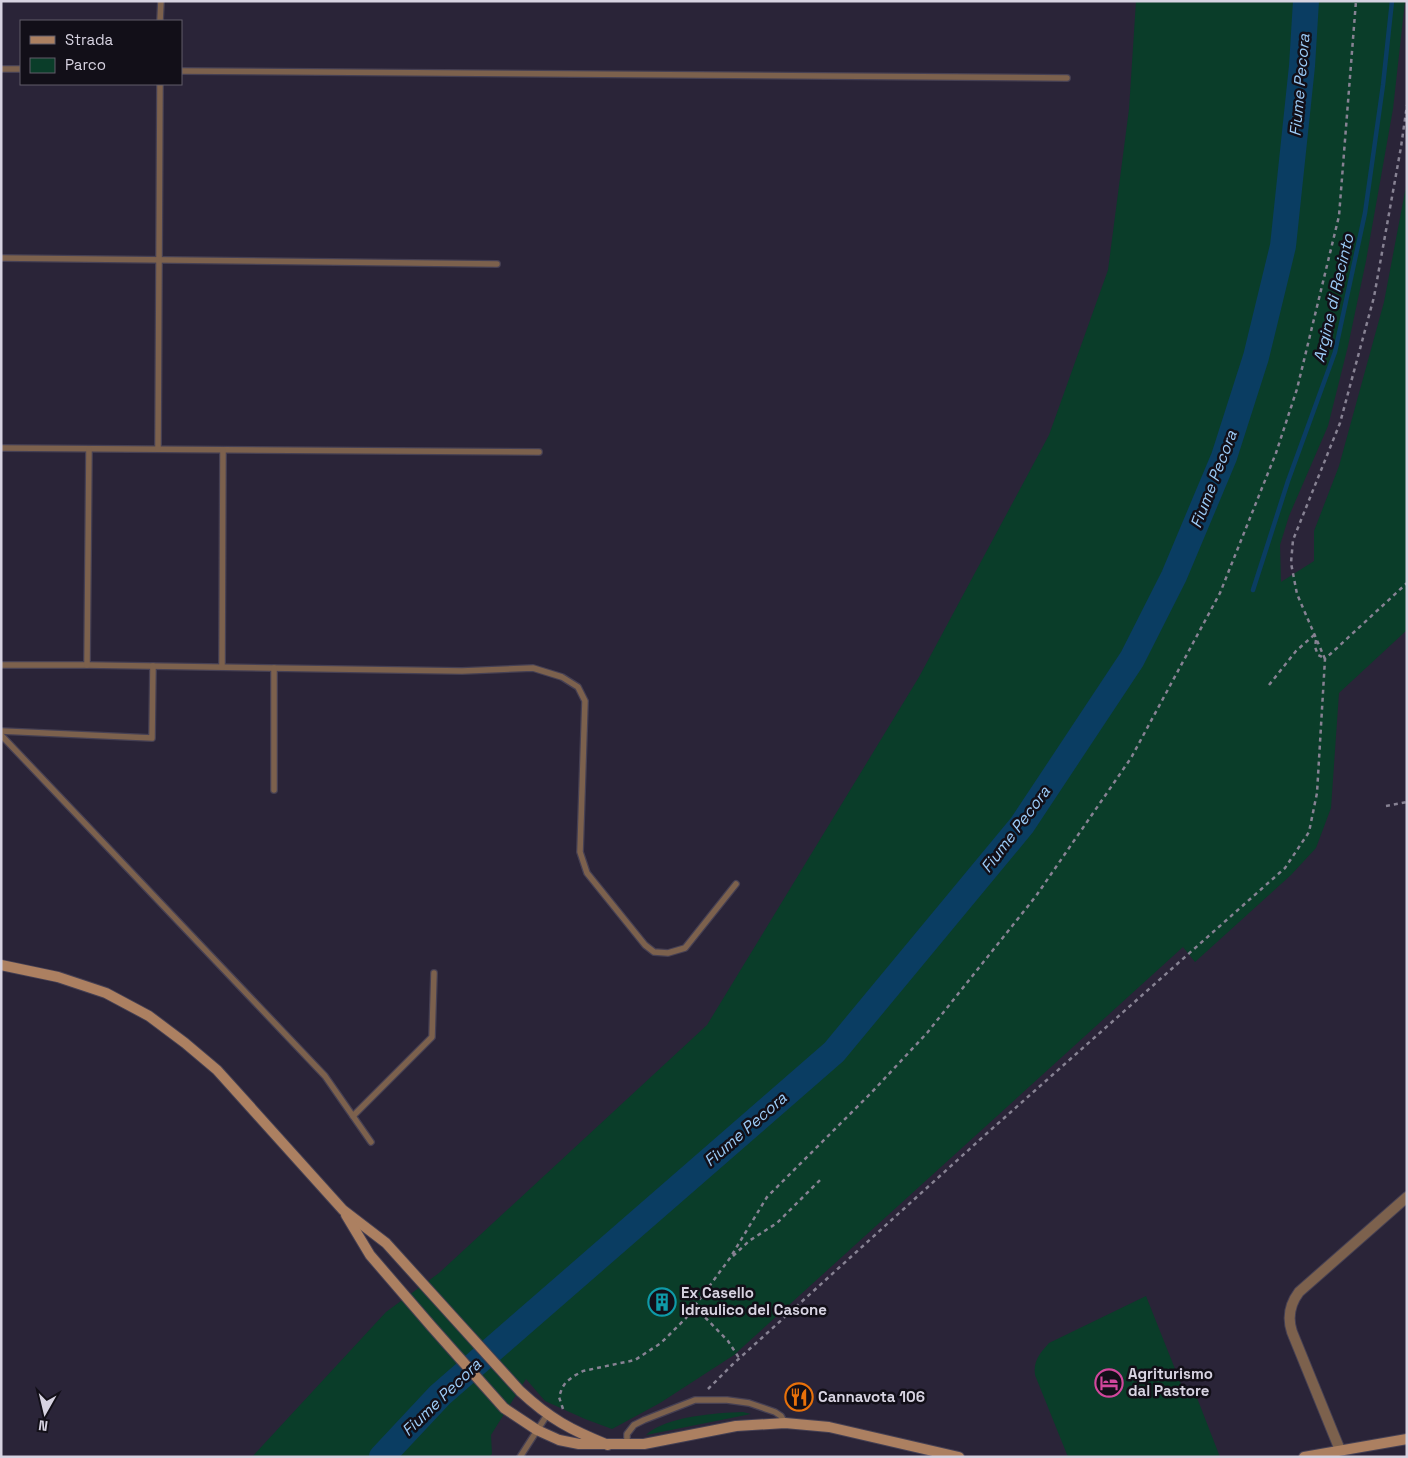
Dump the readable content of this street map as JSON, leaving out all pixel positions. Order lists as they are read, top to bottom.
{
  "water": ["Fiume Pecora", "Argine di Recinto"],
  "places": {
    "building": ["Ex Casello Idraulico del Casone"],
    "hotel": ["Agriturismo dal Pastore"],
    "restaurant": ["Cannavota 106"]
  },
  "legend": ["Strada", "Parco"],
  "north": "bottom"
}
